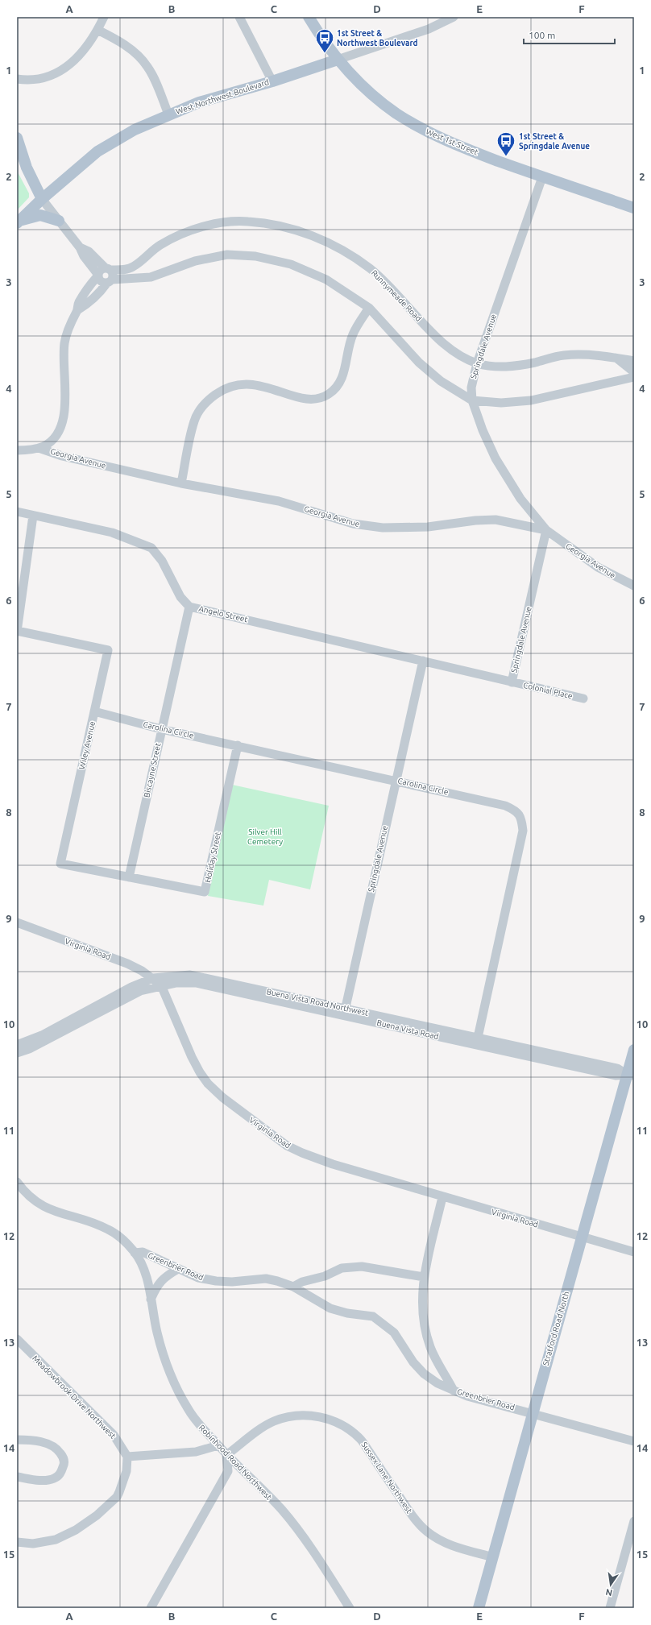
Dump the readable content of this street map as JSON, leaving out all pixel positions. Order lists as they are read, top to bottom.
{
  "streets": {
    "main road": ["West Northwest Boulevard", "West 1st Street", "Stratford Road North"],
    "street": [
      "Runnymeade Road",
      "Springdale Avenue",
      "Georgia Avenue",
      "Angelo Street",
      "Colonial Place",
      "Carolina Circle",
      "Wiley Avenue",
      "Biscayne Street",
      "Holiday Street",
      "Virginia Road",
      "Buena Vista Road Northwest",
      "Buena Vista Road",
      "Greenbrier Road",
      "Meadowbrook Drive Northwest",
      "Robinhood Road Northwest",
      "Sussex Lane Northwest"
    ]
  },
  "crossings": [
    ["West Northwest Boulevard", "West 1st Street"],
    ["West 1st Street", "Springdale Avenue"],
    ["Runnymeade Road", "Springdale Avenue"],
    ["Springdale Avenue", "Georgia Avenue"],
    ["Springdale Avenue", "Angelo Street"],
    ["Springdale Avenue", "Colonial Place"],
    ["Springdale Avenue", "Carolina Circle"],
    ["Springdale Avenue", "Buena Vista Road Northwest"],
    ["Springdale Avenue", "Buena Vista Road"],
    ["Angelo Street", "Biscayne Street"],
    ["Carolina Circle", "Wiley Avenue"],
    ["Carolina Circle", "Biscayne Street"],
    ["Carolina Circle", "Holiday Street"],
    ["Carolina Circle", "Buena Vista Road"],
    ["Wiley Avenue", "Biscayne Street"],
    ["Wiley Avenue", "Holiday Street"],
    ["Biscayne Street", "Holiday Street"],
    ["Virginia Road", "Buena Vista Road Northwest"],
    ["Virginia Road", "Buena Vista Road"],
    ["Virginia Road", "Stratford Road North"],
    ["Buena Vista Road Northwest", "Buena Vista Road"],
    ["Buena Vista Road", "Stratford Road North"],
    ["Greenbrier Road", "Stratford Road North"],
    ["Greenbrier Road", "Robinhood Road Northwest"],
    ["Stratford Road North", "Sussex Lane Northwest"],
    ["Robinhood Road Northwest", "Sussex Lane Northwest"]
  ],
  "parks": ["Silver Hill Cemetery"],
  "places": {
    "bus stop": ["1st Street & Northwest Boulevard", "1st Street & Springdale Avenue"]
  },
  "scale_bar": "100 m",
  "north": "bottom",
  "grid": {
    "columns": [
      "A",
      "B",
      "C",
      "D",
      "E",
      "F"
    ],
    "rows": [
      "1",
      "2",
      "3",
      "4",
      "5",
      "6",
      "7",
      "8",
      "9",
      "10",
      "11",
      "12",
      "13",
      "14",
      "15"
    ]
  }
}
